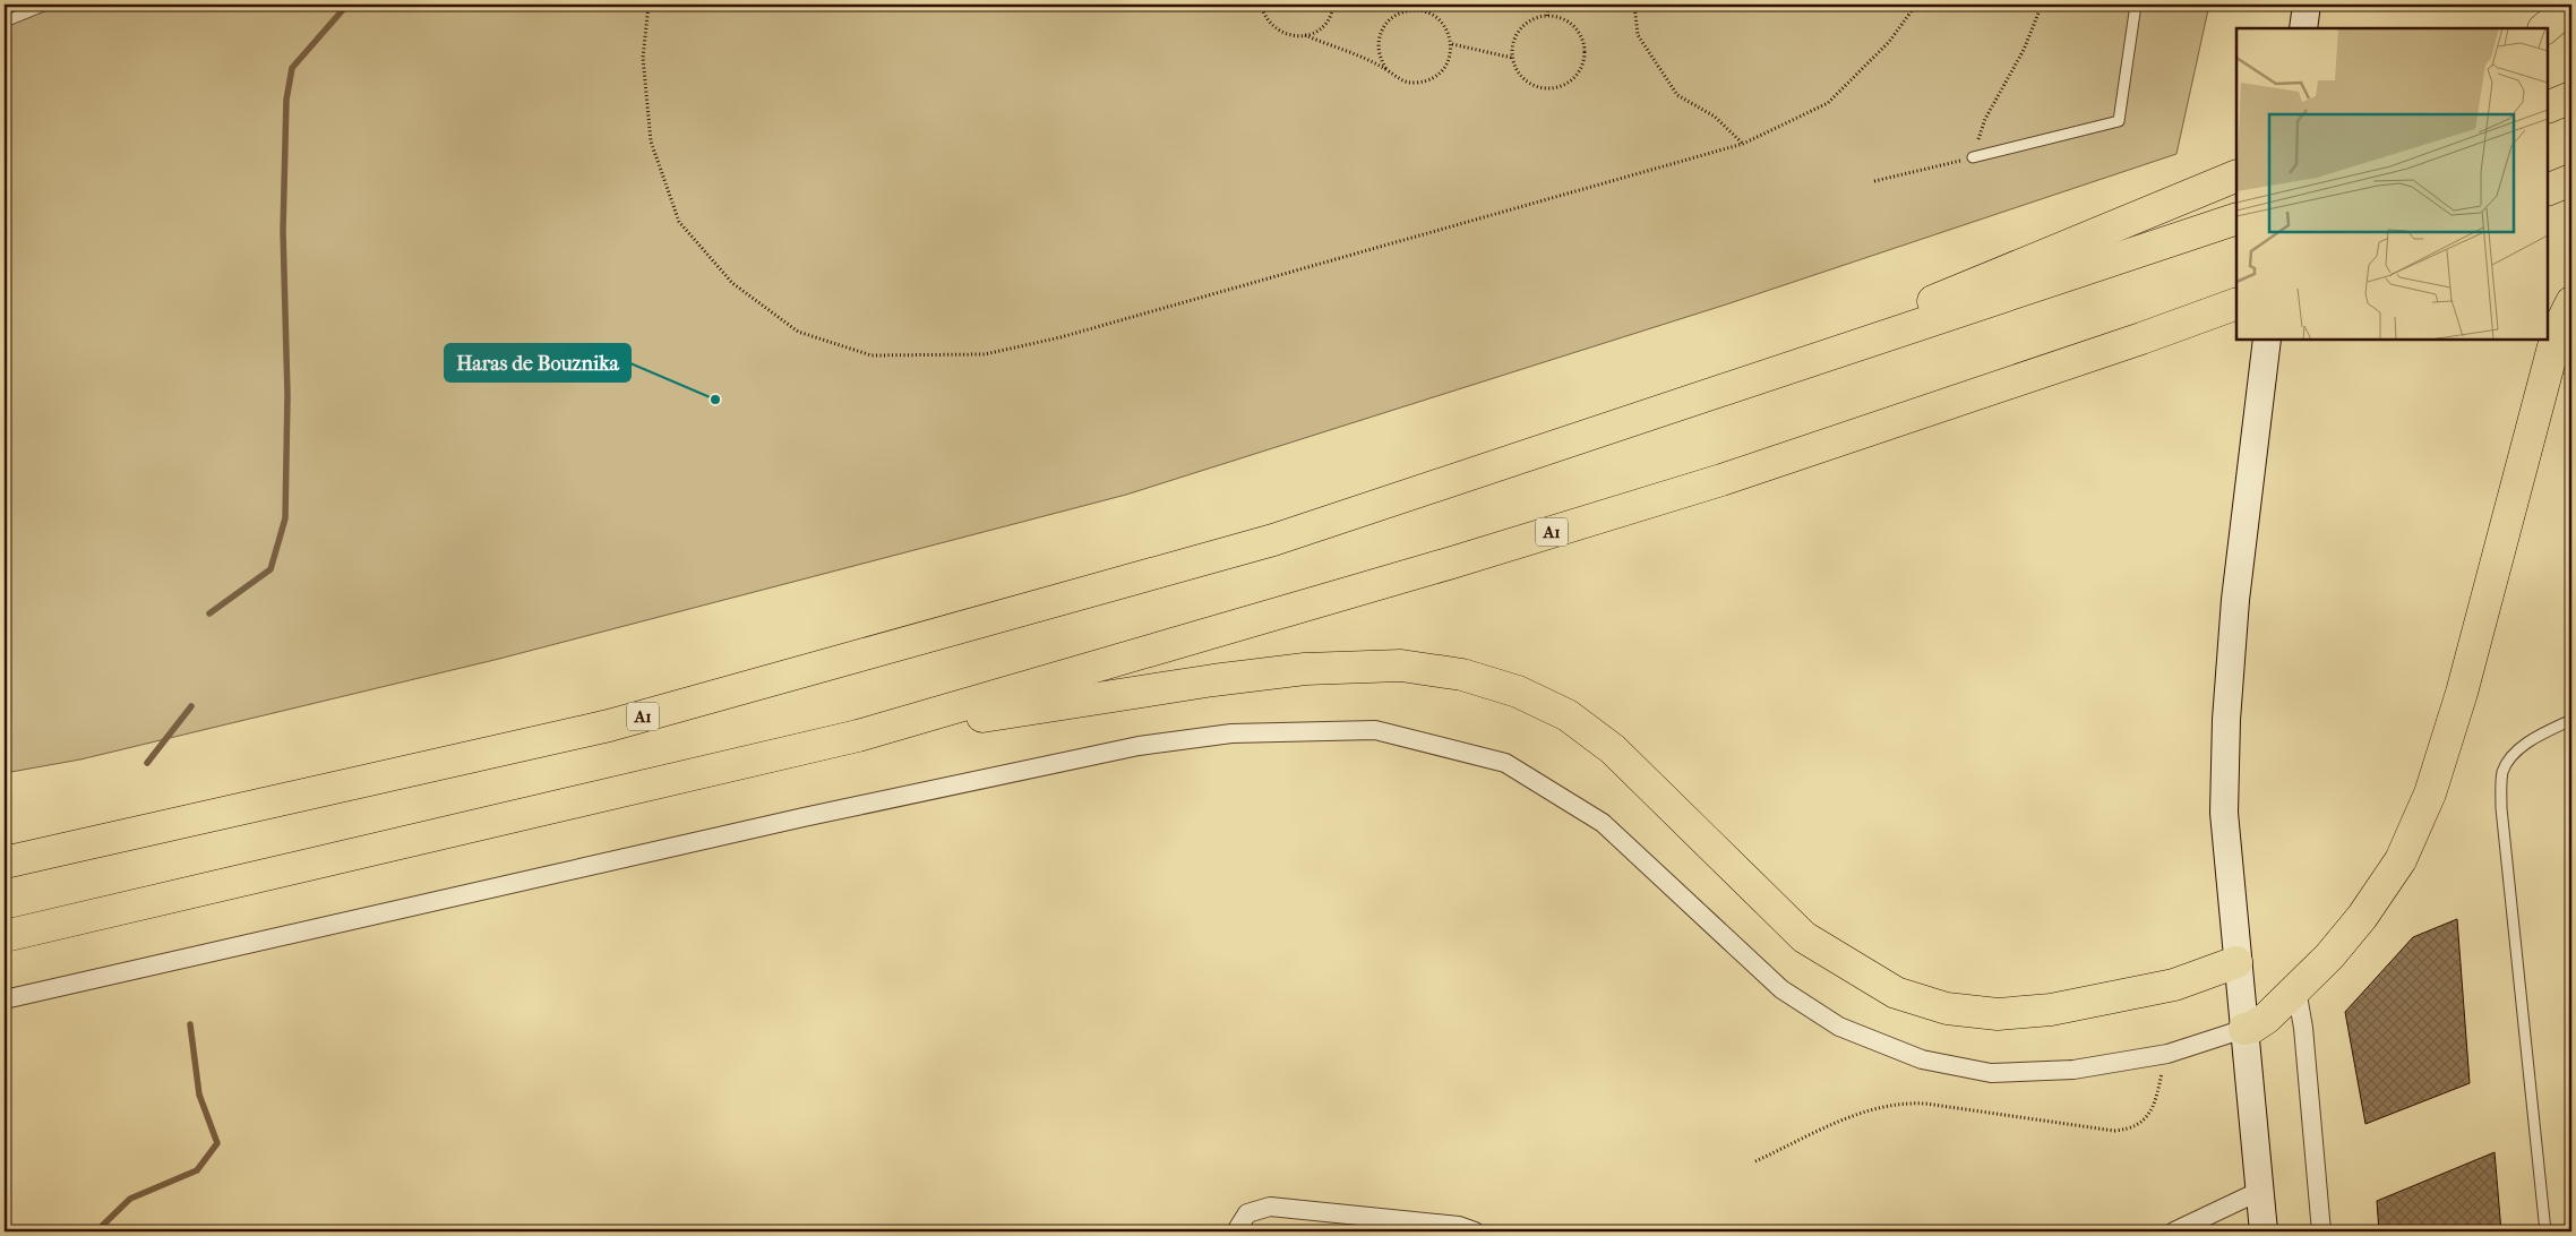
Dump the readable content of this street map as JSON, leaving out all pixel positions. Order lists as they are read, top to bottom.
{
  "streets": {
    "highway": ["A1"]
  },
  "places": ["Haras de Bouznika"]
}
